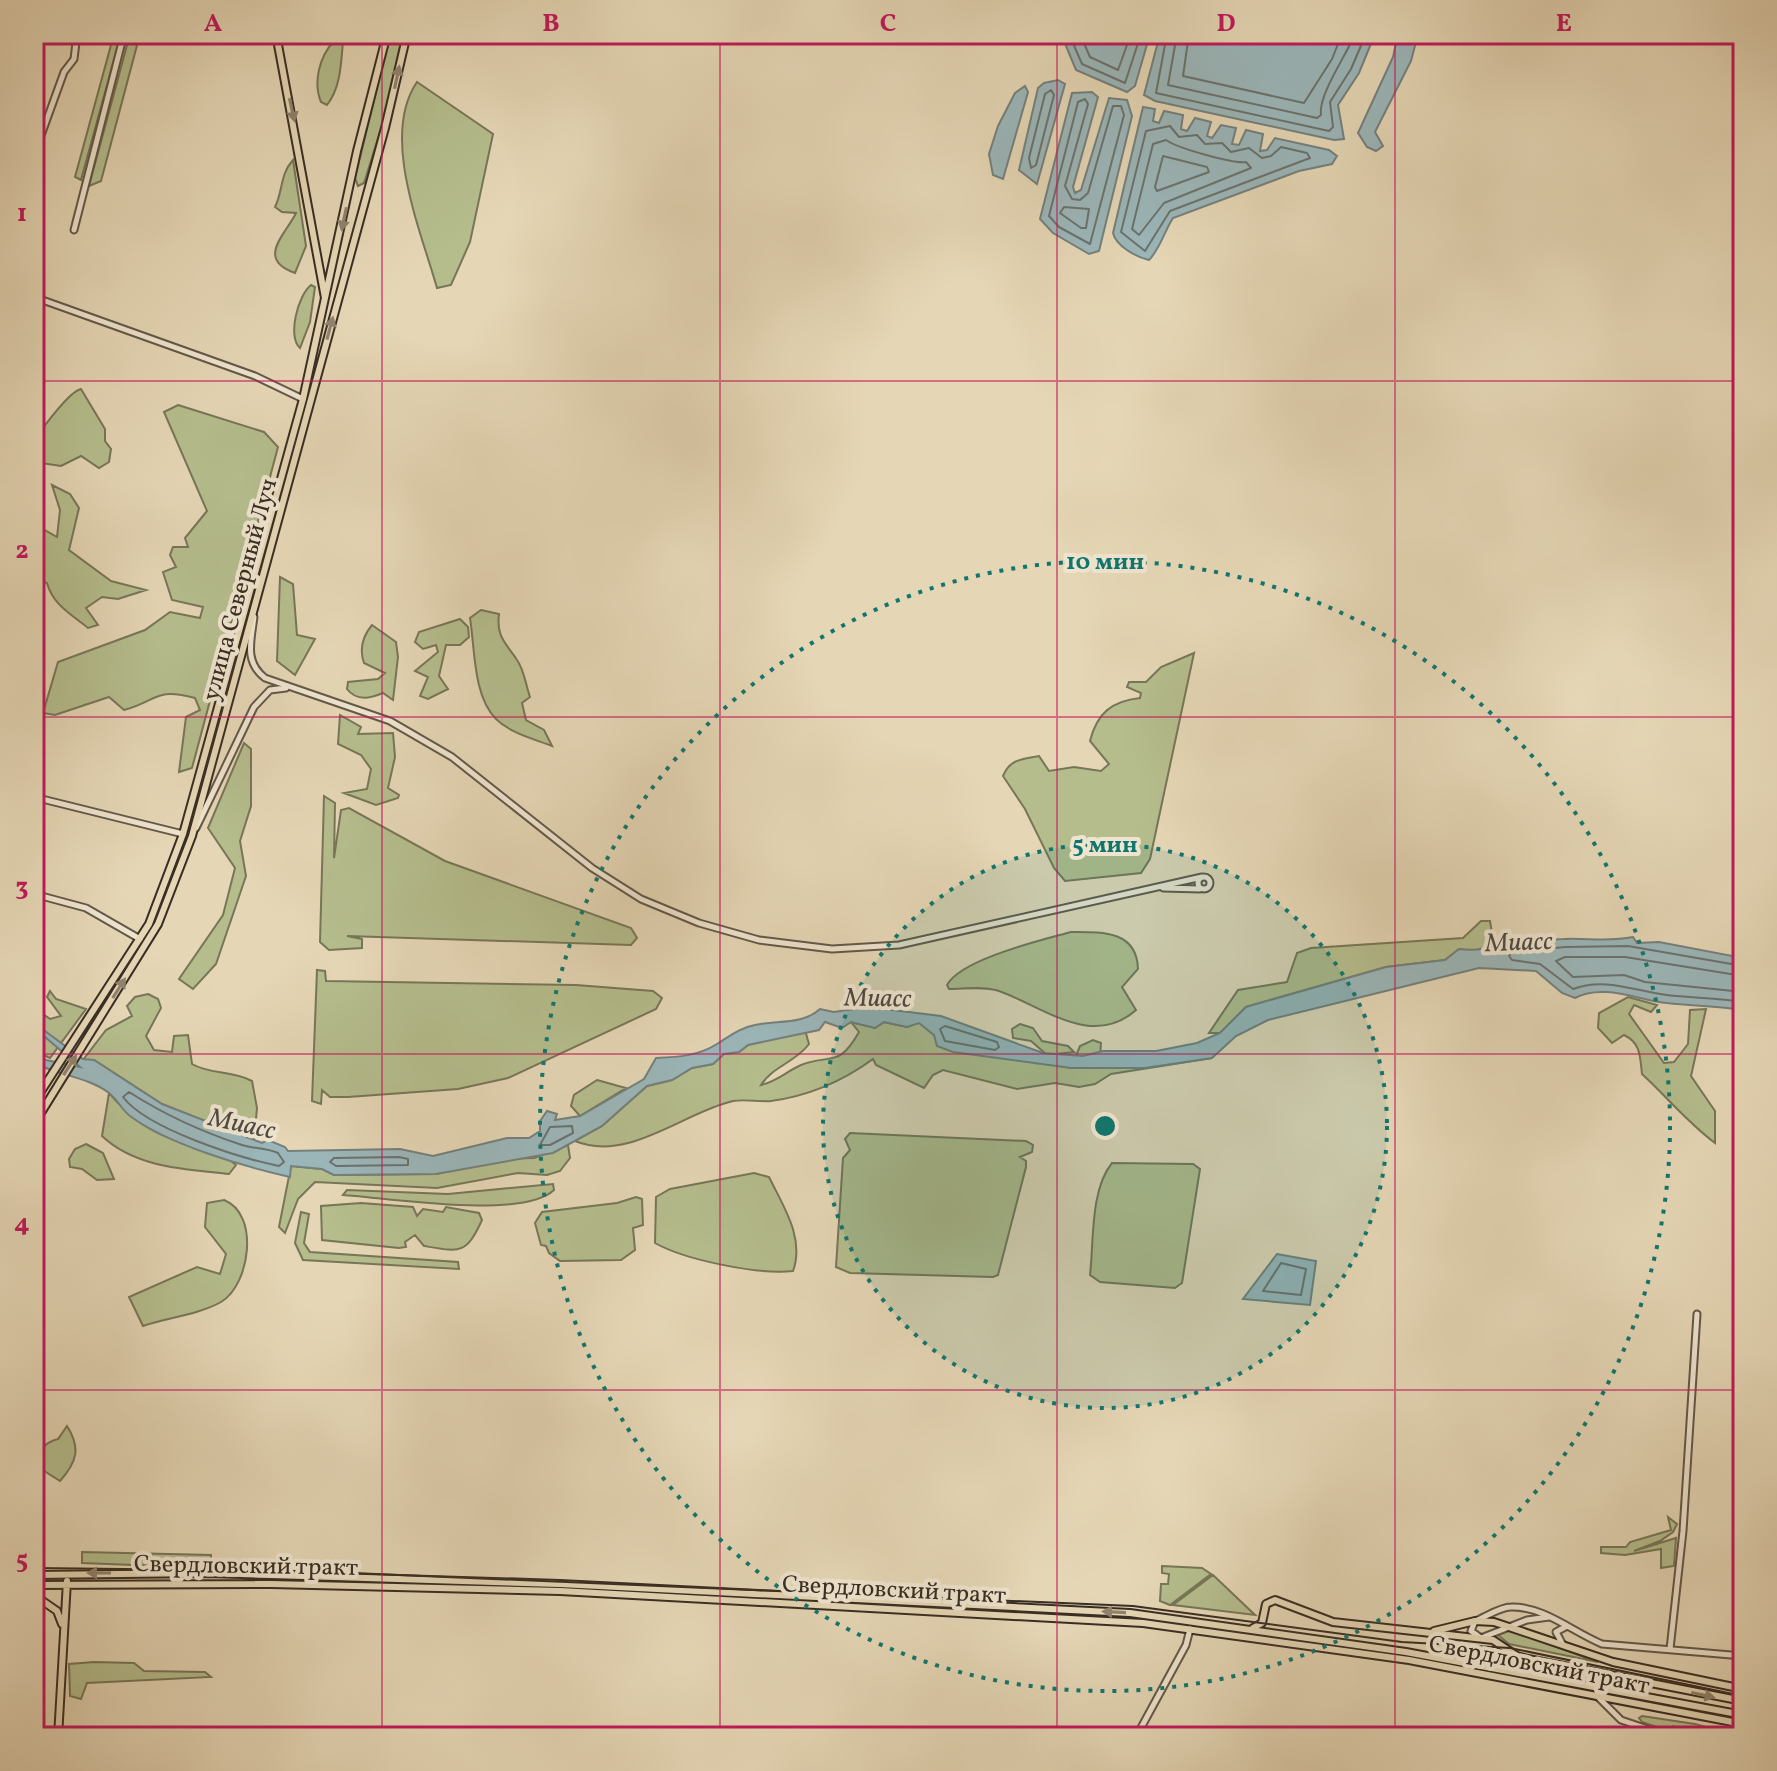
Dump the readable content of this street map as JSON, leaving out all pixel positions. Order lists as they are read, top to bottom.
{
  "streets": {
    "main road": ["улица Северный Луч", "Свердловский тракт"]
  },
  "water": ["Миасс"],
  "grid": {
    "columns": [
      "A",
      "B",
      "C",
      "D",
      "E"
    ],
    "rows": [
      "1",
      "2",
      "3",
      "4",
      "5"
    ]
  },
  "rings": ["10 мин", "5 мин"]
}
